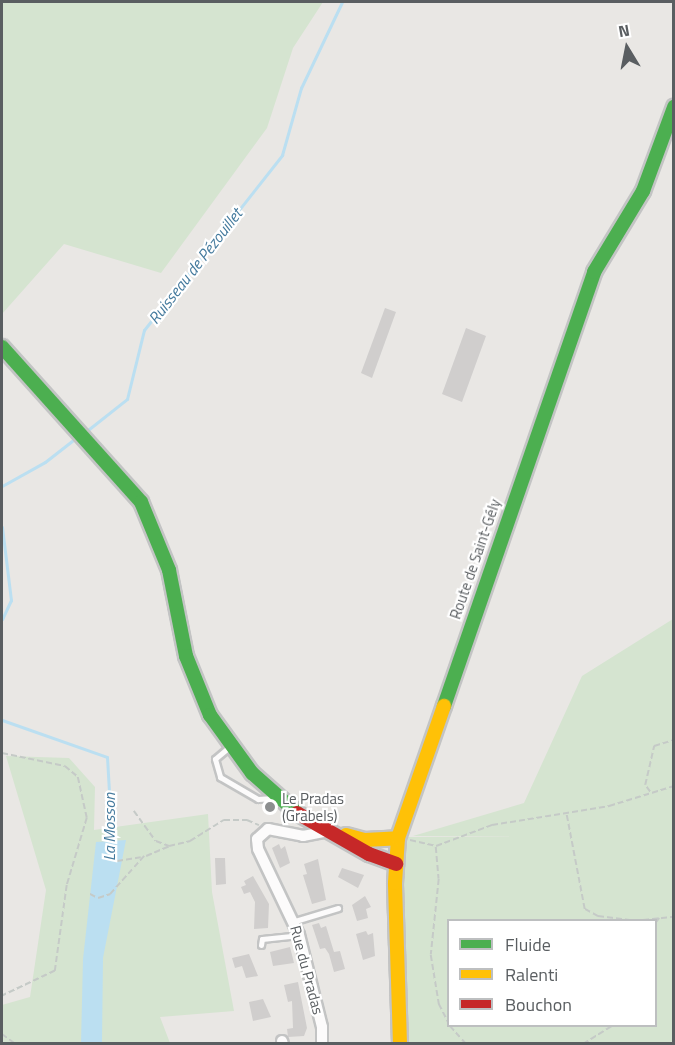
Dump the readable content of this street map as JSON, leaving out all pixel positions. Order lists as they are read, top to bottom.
{
  "streets": {
    "street": ["Route de Saint-Gély", "Rue du Pradas"]
  },
  "water": ["Ruisseau de Pézouillet", "La Mosson"],
  "places": ["Le Pradas (Grabels)"],
  "legend": ["Fluide", "Ralenti", "Bouchon"],
  "north": "top"
}
